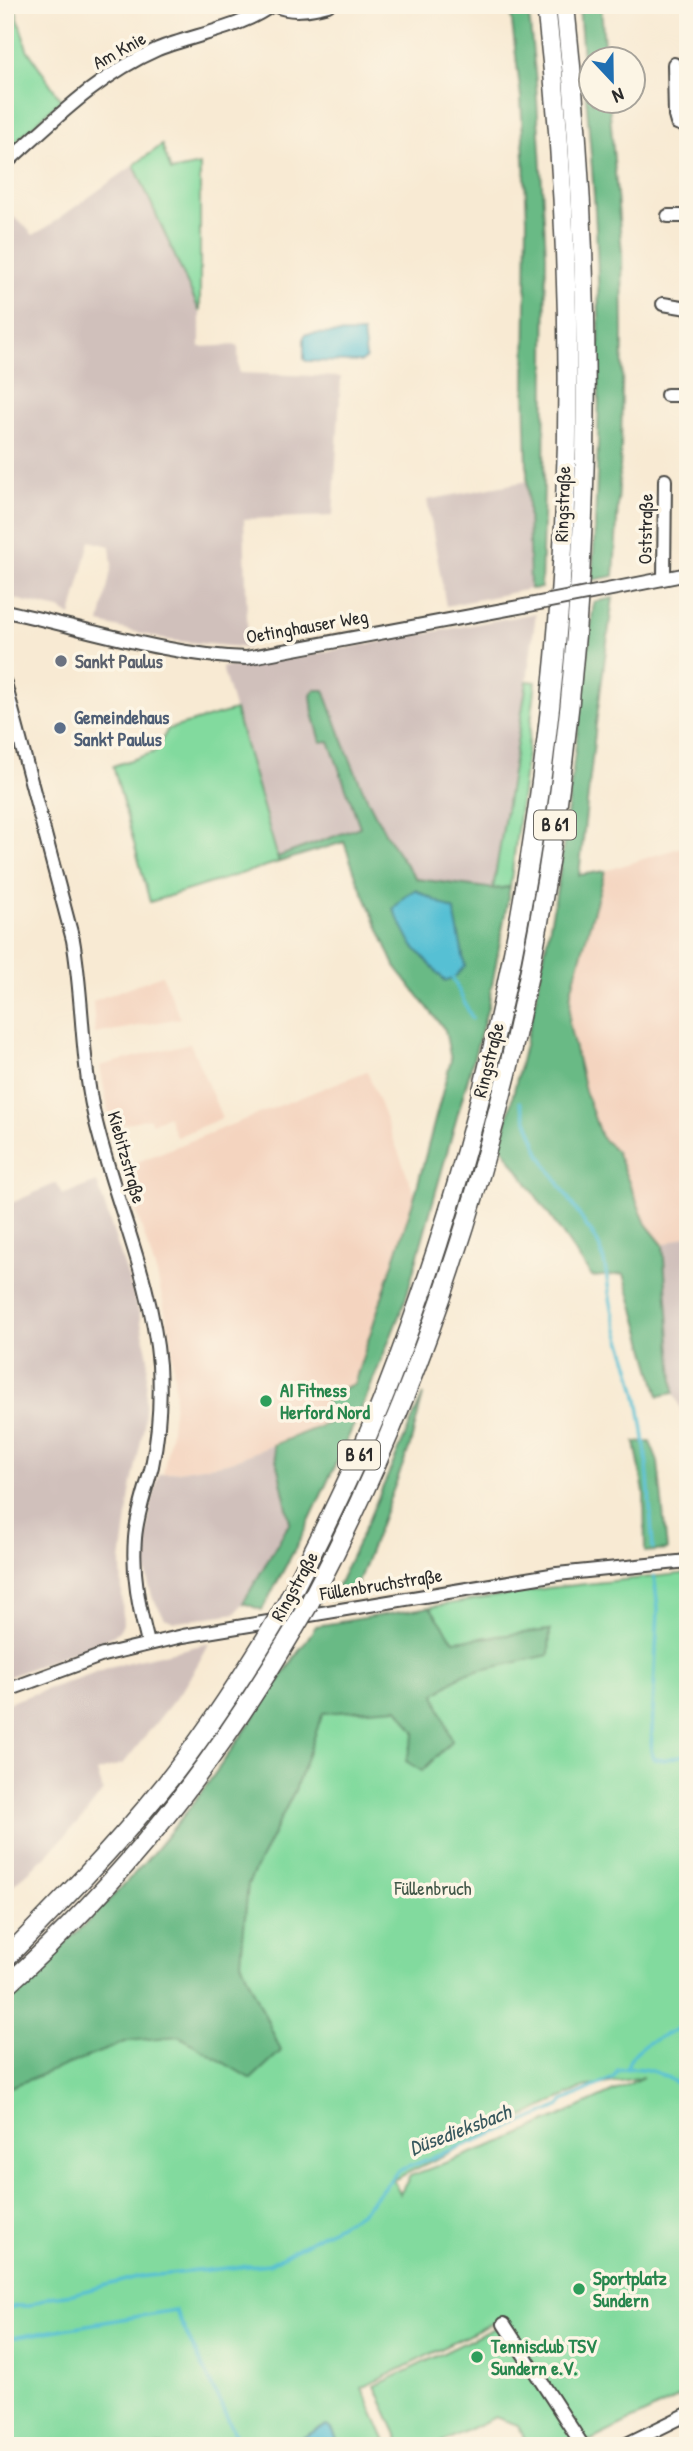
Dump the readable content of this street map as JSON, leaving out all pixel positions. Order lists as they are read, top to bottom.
{
  "streets": {
    "highway": ["Ringstraße", "B 61"],
    "street": [
      "Am Knie",
      "Oststraße",
      "Oetinghauser Weg",
      "Kiebitzstraße",
      "Füllenbruchstraße"
    ]
  },
  "crossings": [
    ["Oststraße", "Oetinghauser Weg"],
    ["Kiebitzstraße", "Füllenbruchstraße"]
  ],
  "water": ["Düsedieksbach"],
  "parks": ["Füllenbruch"],
  "places": [
    "Sankt Paulus",
    "Gemeindehaus Sankt Paulus",
    "AI Fitness Herford Nord",
    "Sportplatz Sundern",
    "Tennisclub TSV Sundern e.V."
  ],
  "north": "bottom"
}
